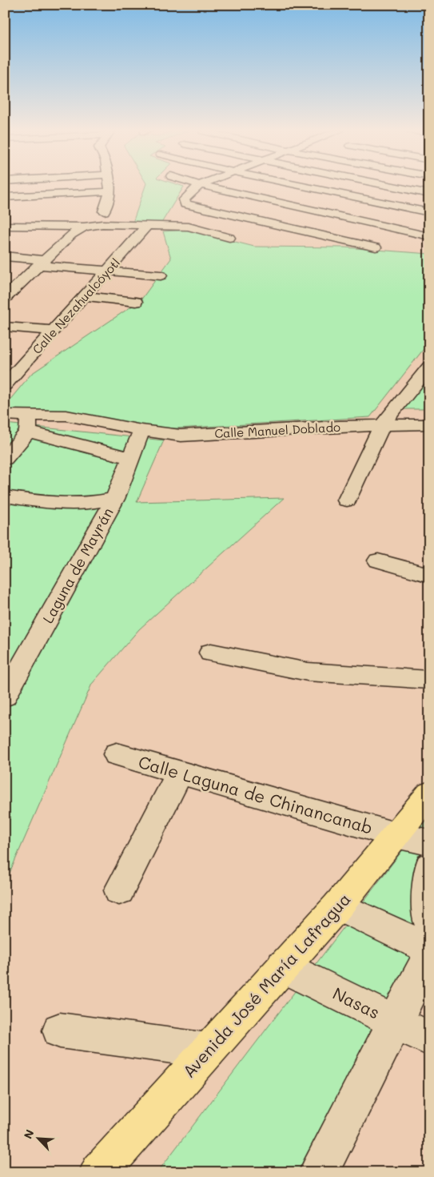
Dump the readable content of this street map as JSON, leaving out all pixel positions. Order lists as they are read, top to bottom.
{
  "streets": {
    "main road": ["Avenida José María Lafragua"],
    "street": [
      "Calle Nezahualcóyotl",
      "Calle Manuel Doblado",
      "Laguna de Mayrán",
      "Calle Laguna de Chinancanab",
      "Nasas"
    ]
  },
  "crossings": [
    ["Calle Manuel Doblado", "Laguna de Mayrán"],
    ["Calle Laguna de Chinancanab", "Avenida José María Lafragua"],
    ["Avenida José María Lafragua", "Nasas"]
  ],
  "north": "top left"
}
